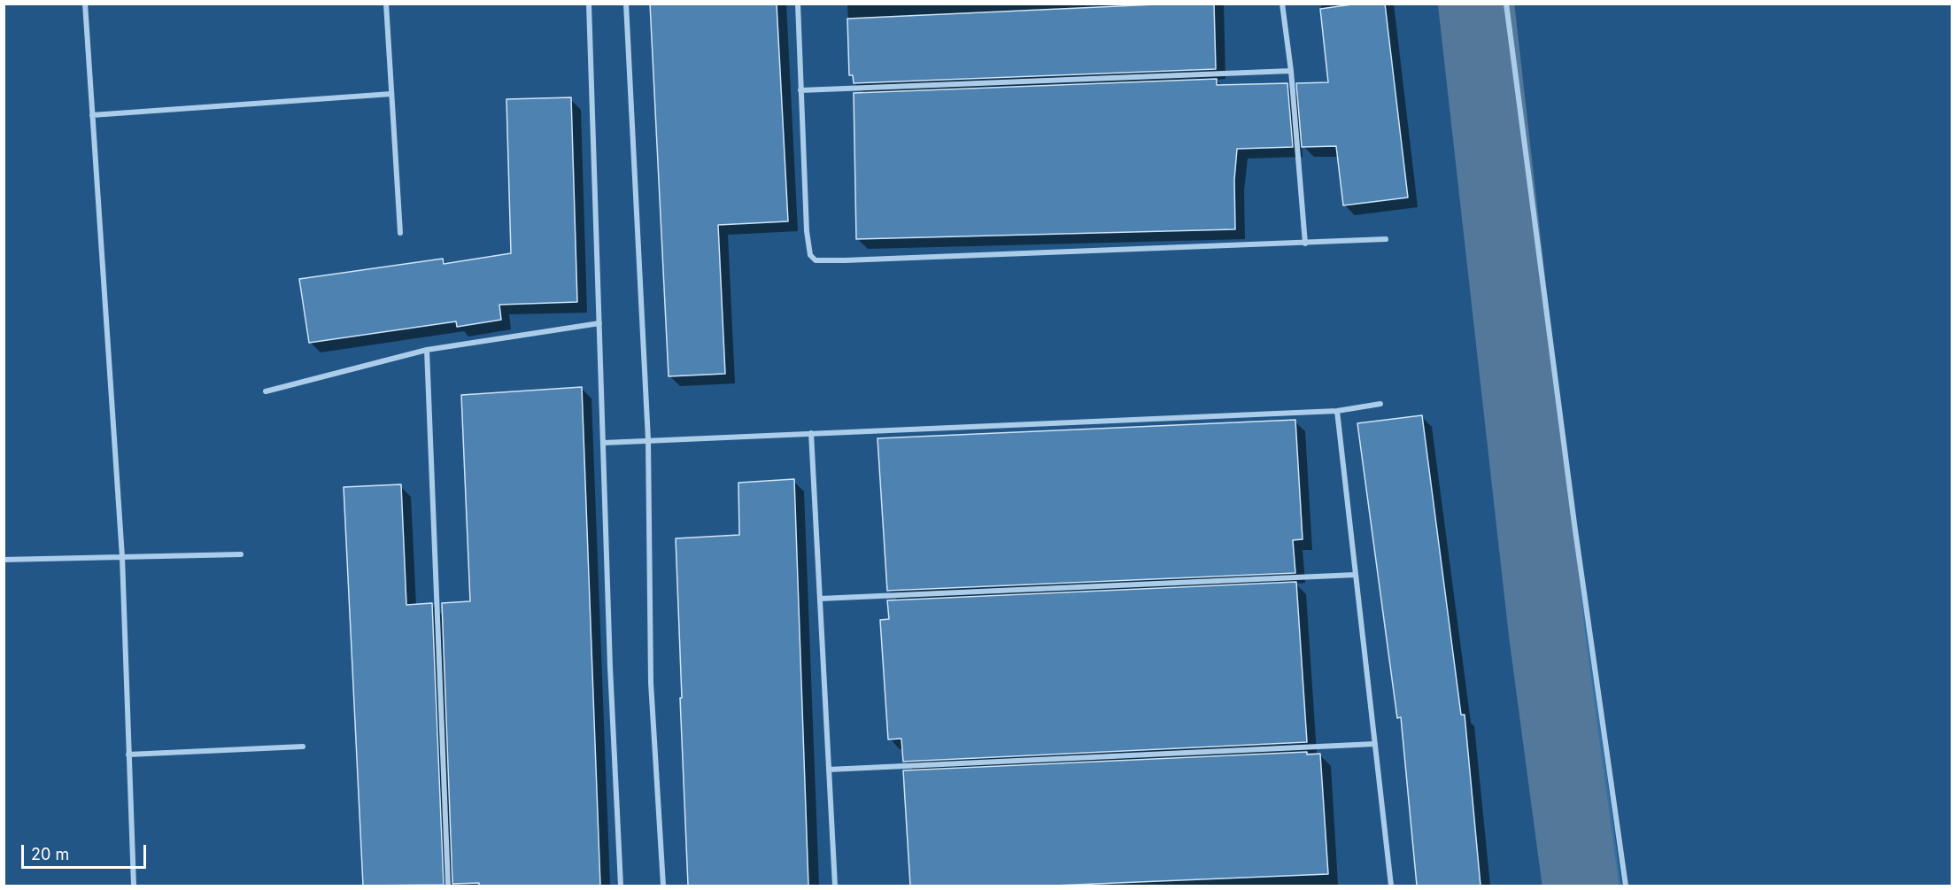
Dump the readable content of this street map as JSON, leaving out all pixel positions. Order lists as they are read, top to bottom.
{
  "scale_bar": "20 m"
}
